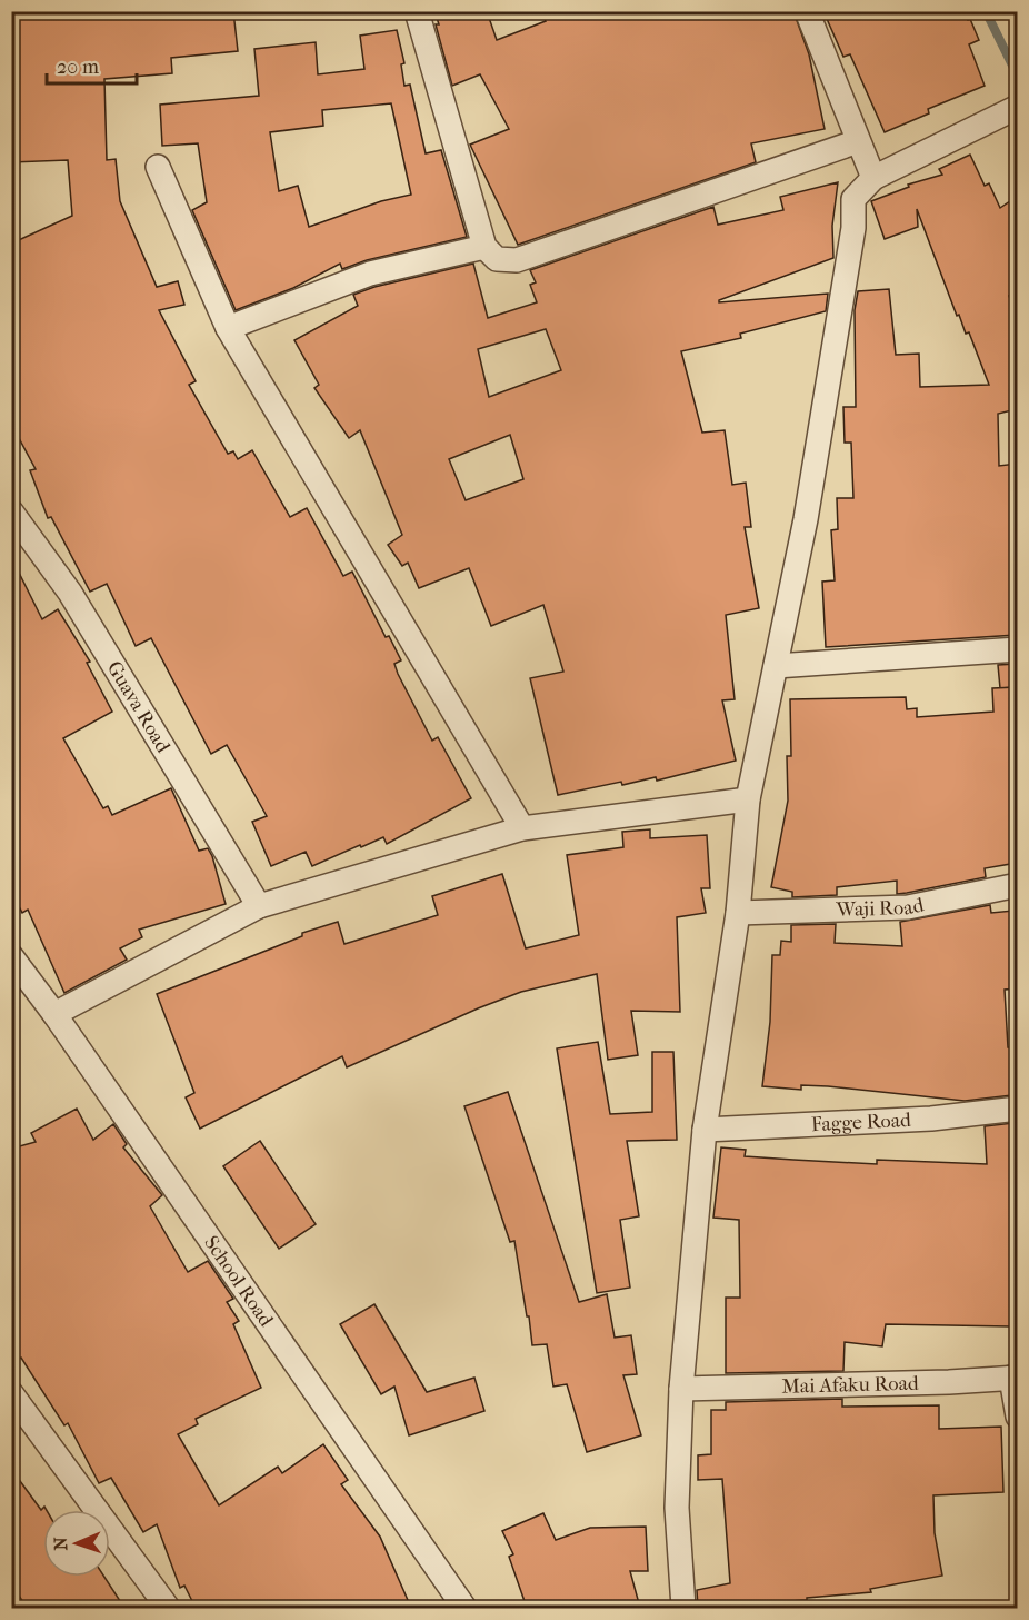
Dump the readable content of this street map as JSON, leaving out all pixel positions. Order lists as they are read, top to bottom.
{
  "streets": {
    "street": [
      "Guava Road",
      "Waji Road",
      "Fagge Road",
      "School Road",
      "Mai Afaku Road"
    ]
  },
  "scale_bar": "20 m",
  "north": "left"
}
